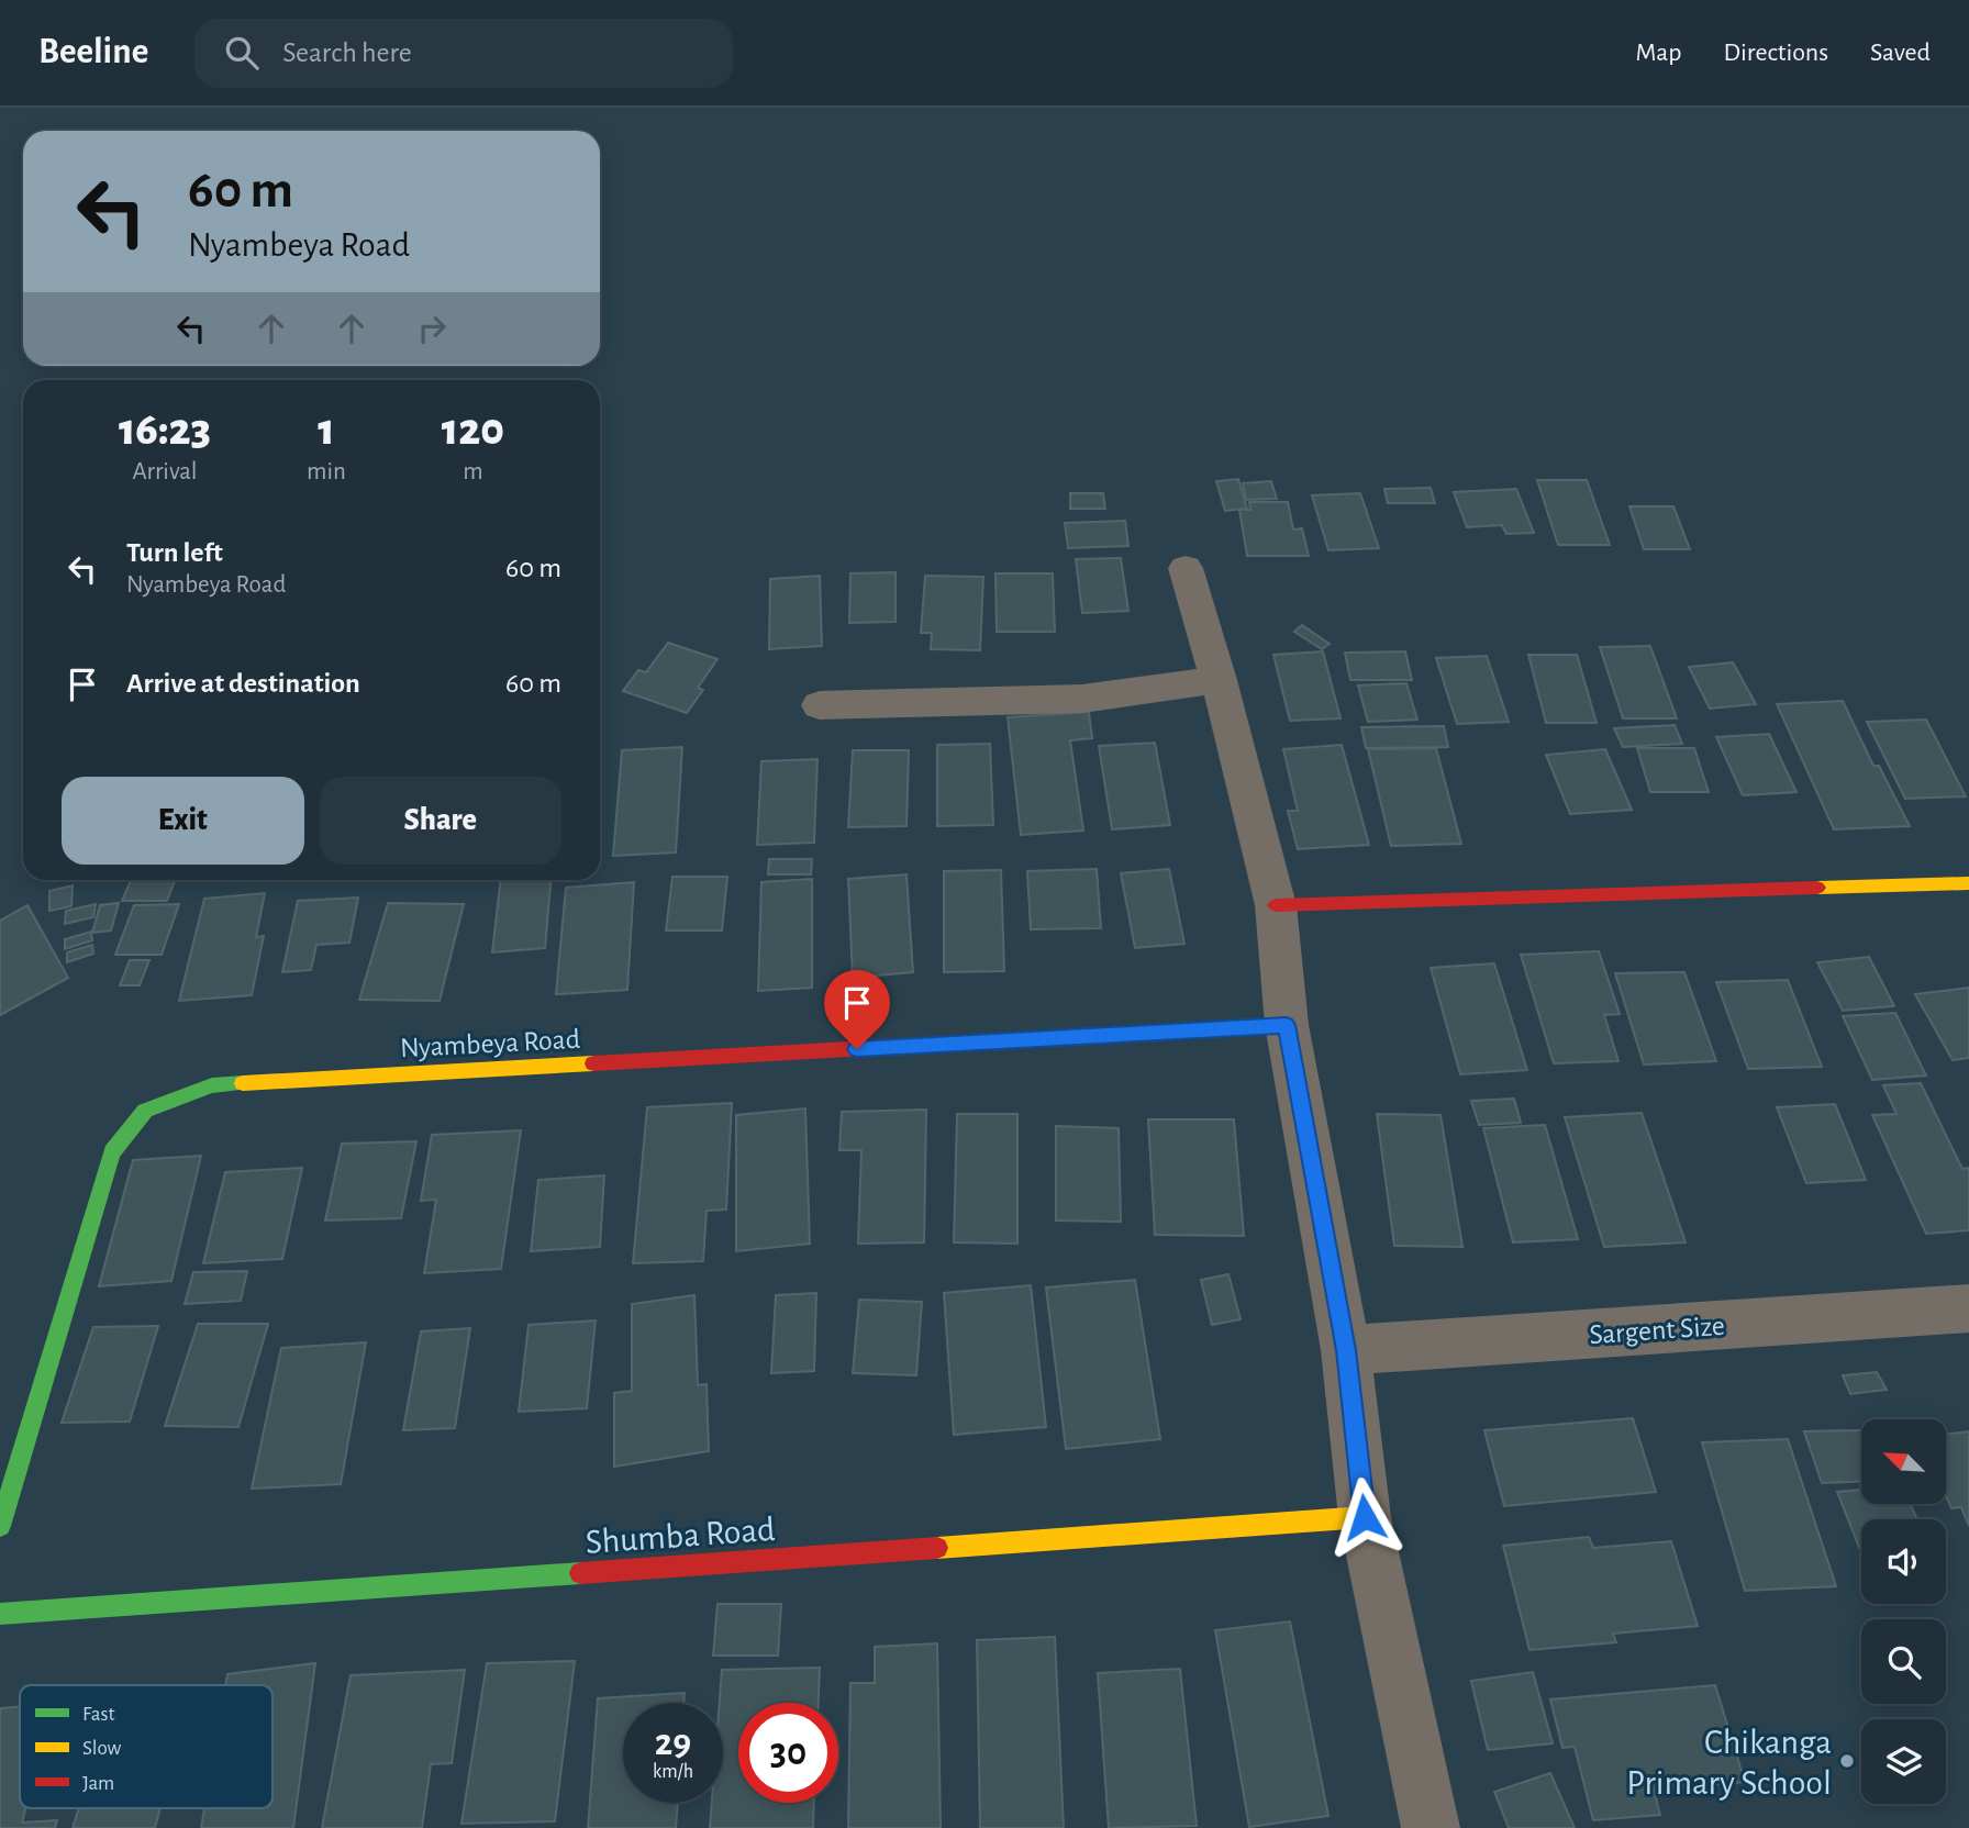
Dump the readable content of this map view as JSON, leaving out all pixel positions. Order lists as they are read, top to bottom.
{
  "streets": {
    "street": ["Nyambeya Road", "Sargent Size", "Shumba Road"]
  },
  "places": ["Chikanga Primary School"],
  "legend": ["Fast", "Slow", "Jam"],
  "north": "top left",
  "page": {
    "header": "Beeline",
    "search": "Search here",
    "nav": ["Map", "Directions", "Saved"],
    "turn": ["60 m", "Nyambeya Road"],
    "eta": [
      "16:23",
      "Arrival",
      "1",
      "min",
      "120",
      "m"
    ],
    "list": [
      {
        "name": "Turn left",
        "note": "Nyambeya Road",
        "value": "60 m"
      },
      {
        "name": "Arrive at destination",
        "value": "60 m"
      }
    ],
    "buttons": ["Exit", "Share"],
    "speed": "29 km/h",
    "limit": "30"
  }
}
